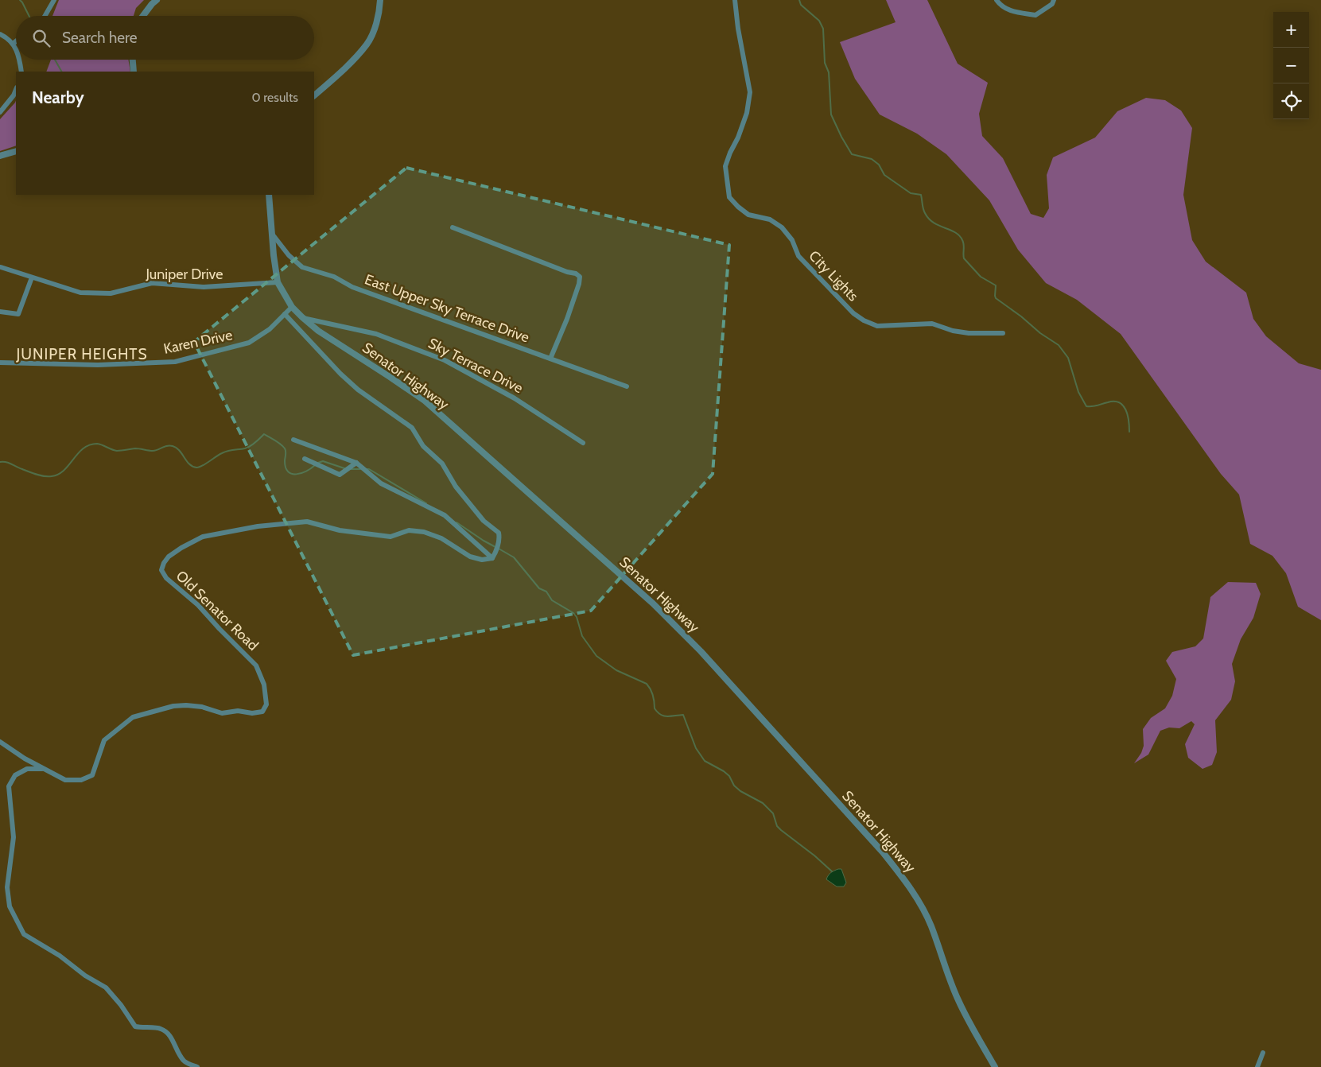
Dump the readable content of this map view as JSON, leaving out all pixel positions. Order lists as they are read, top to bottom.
{
  "streets": {
    "street": [
      "Juniper Drive",
      "City Lights",
      "East Upper Sky Terrace Drive",
      "Karen Drive",
      "Sky Terrace Drive",
      "Senator Highway",
      "Old Senator Road"
    ]
  },
  "crossings": [
    ["Juniper Drive", "Senator Highway"],
    ["East Upper Sky Terrace Drive", "Senator Highway"],
    ["Karen Drive", "Senator Highway"],
    ["Sky Terrace Drive", "Senator Highway"]
  ],
  "districts": ["JUNIPER HEIGHTS"],
  "page": {
    "map_buttons": ["+", "−"],
    "search": "Search here",
    "heading": ["Nearby", "0 results"]
  }
}
